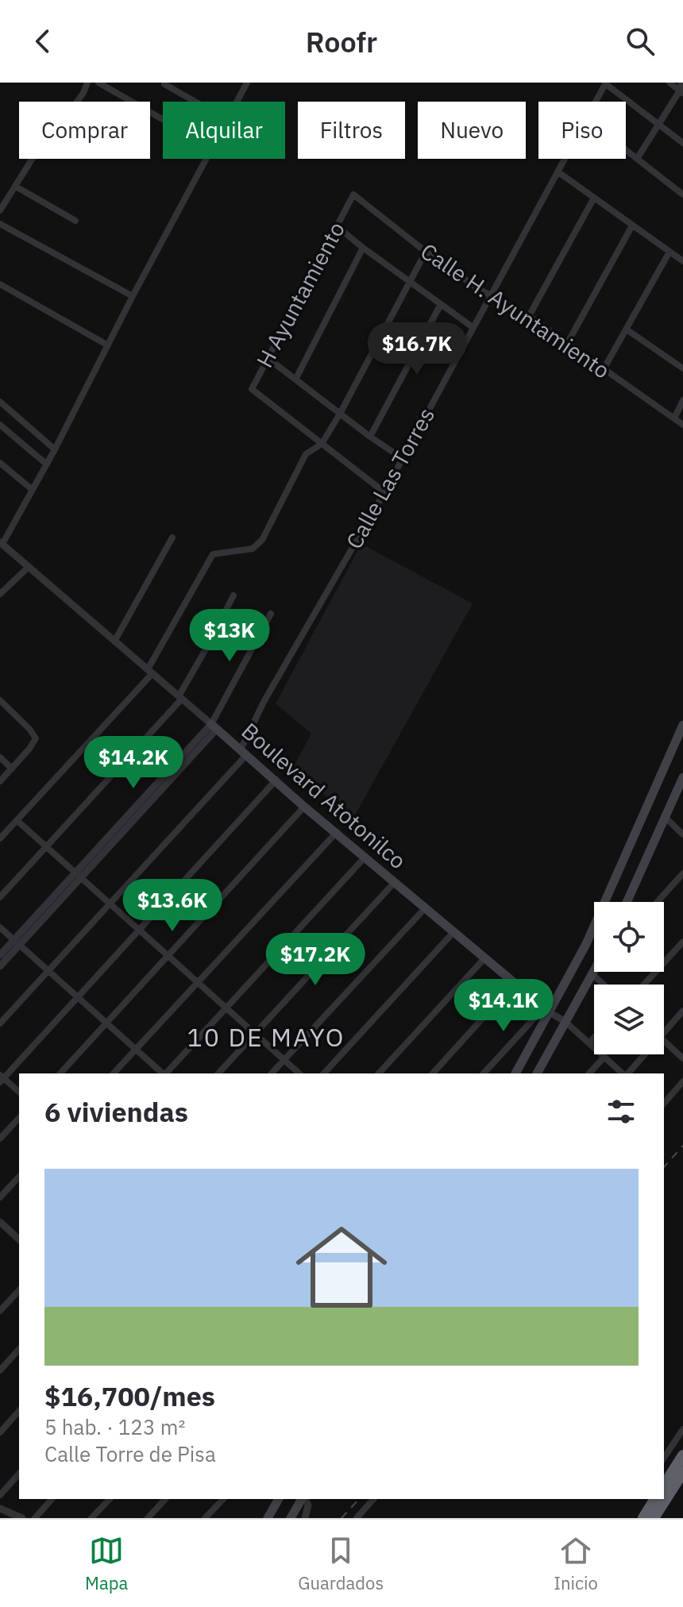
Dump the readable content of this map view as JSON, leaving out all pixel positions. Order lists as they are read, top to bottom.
{
  "streets": {
    "main road": ["Boulevard Atotonilco"],
    "street": ["H Ayuntamiento", "Calle H. Ayuntamiento", "Calle Las Torres"]
  },
  "crossings": [
    ["H Ayuntamiento", "Calle H. Ayuntamiento"],
    ["Calle H. Ayuntamiento", "Calle Las Torres"],
    ["Calle Las Torres", "Boulevard Atotonilco"]
  ],
  "districts": ["10 DE MAYO"],
  "page": {
    "header": "Roofr",
    "chip": [
      "Comprar",
      "Alquilar",
      "Filtros",
      "Nuevo",
      "Piso"
    ],
    "price": [
      "$16.7K",
      "$13K",
      "$14.2K",
      "$13.6K",
      "$17.2K",
      "$14.1K"
    ],
    "heading": "6 viviendas",
    "list": [
      {
        "name": "$16,700/mes",
        "note": "5 hab. · 123 m² · Calle Torre de Pisa"
      }
    ],
    "tabs": ["Mapa", "Guardados", "Inicio"]
  }
}
